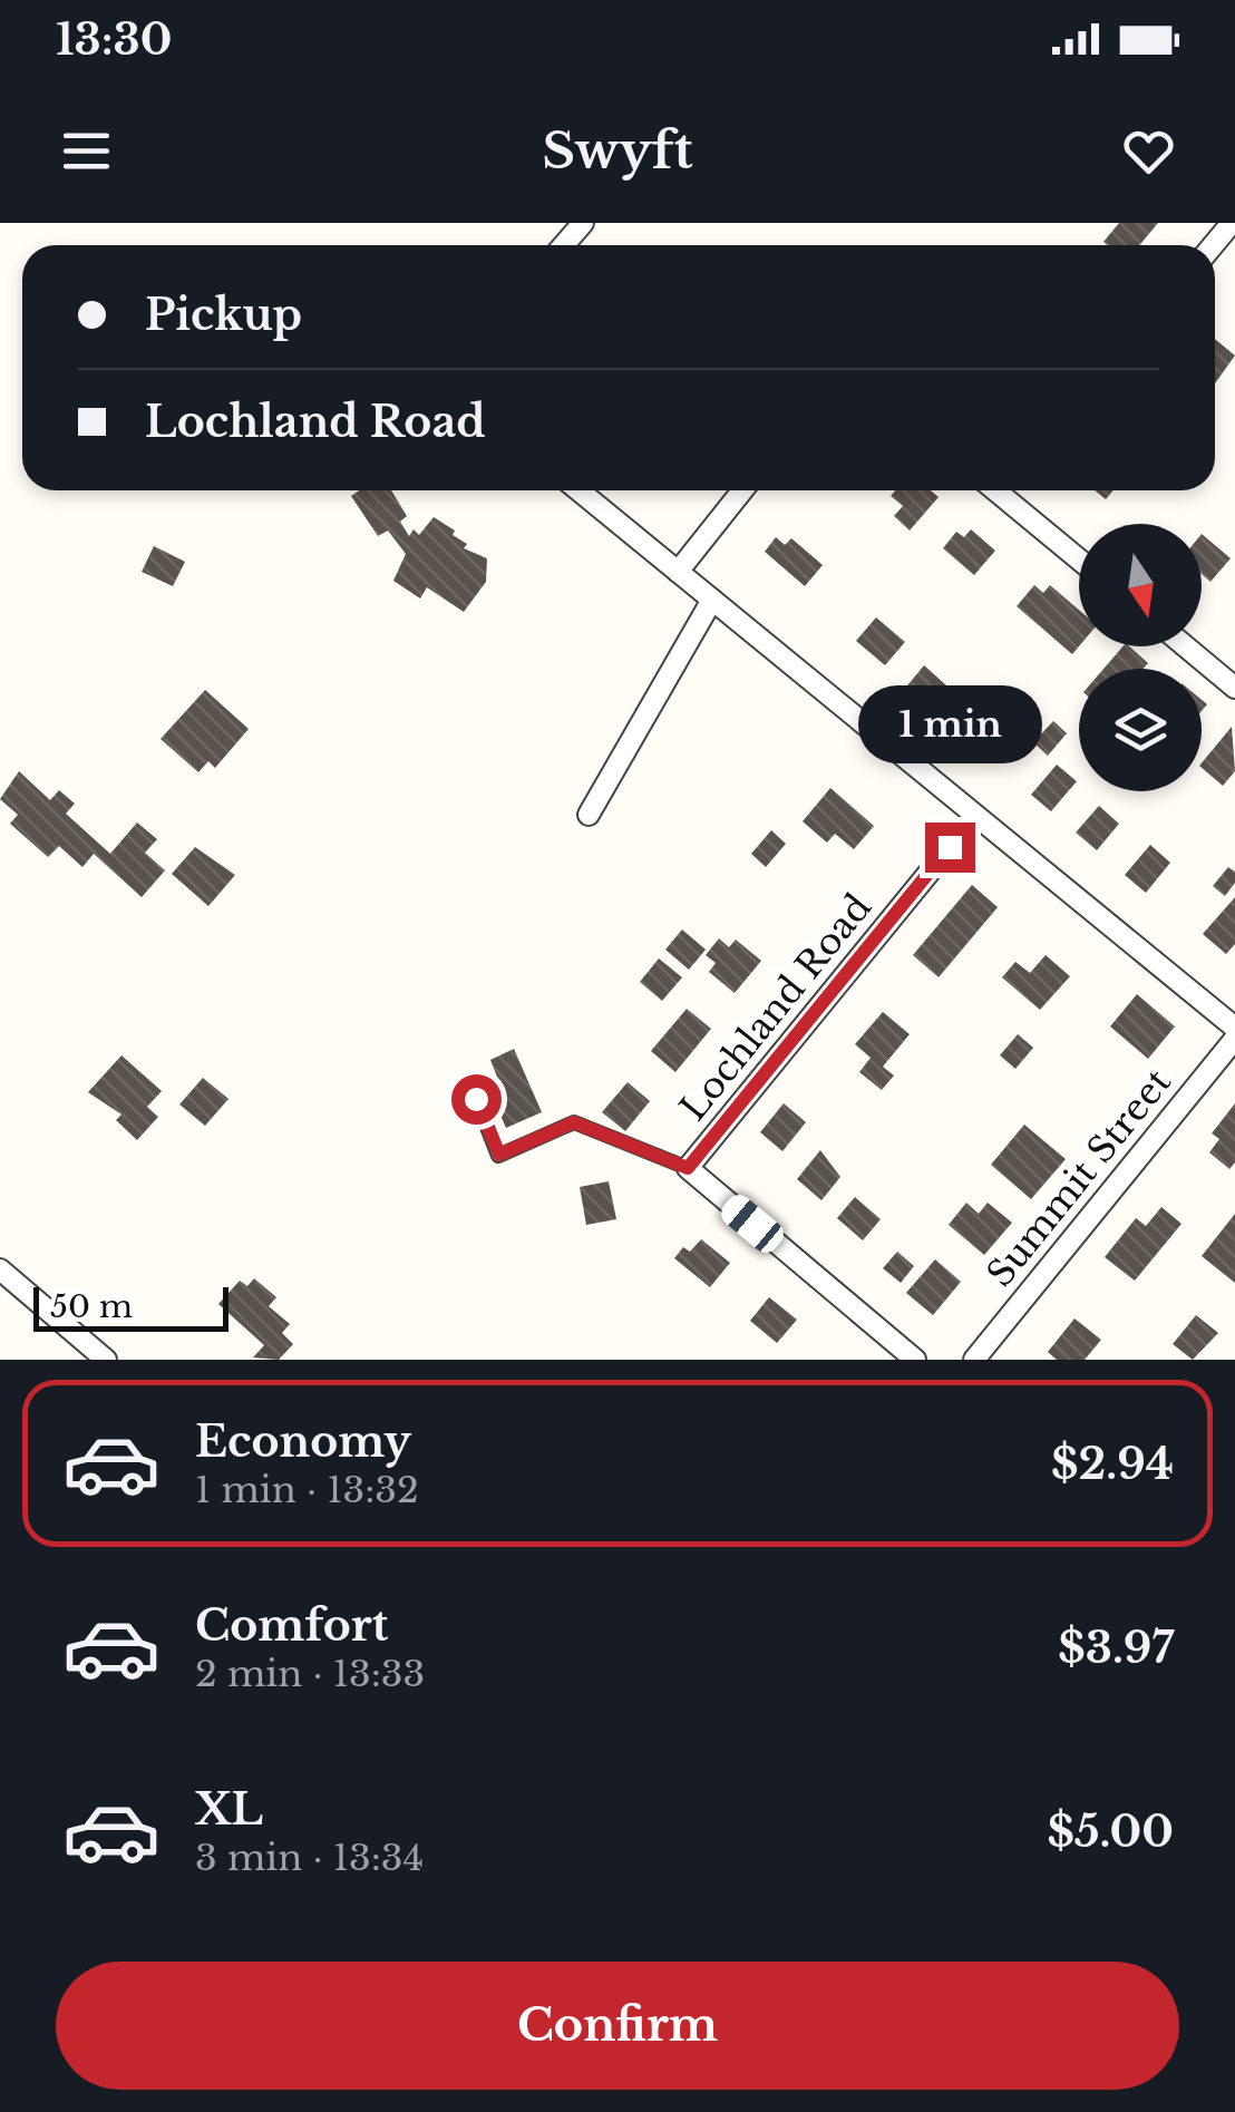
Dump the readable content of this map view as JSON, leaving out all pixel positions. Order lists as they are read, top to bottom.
{
  "streets": {
    "street": ["Lochland Road", "Summit Street"]
  },
  "scale_bar": "50 m",
  "north": "bottom",
  "page": {
    "status": "13:30",
    "header": "Swyft",
    "banner": ["Pickup", "Lochland Road"],
    "bubble": "1 min",
    "scale": "50 m",
    "list": [
      {
        "name": "Economy",
        "note": "1 min · 13:32",
        "value": "$2.94"
      },
      {
        "name": "Comfort",
        "note": "2 min · 13:33",
        "value": "$3.97"
      },
      {
        "name": "XL",
        "note": "3 min · 13:34",
        "value": "$5.00"
      }
    ],
    "buttons": "Confirm"
  }
}
